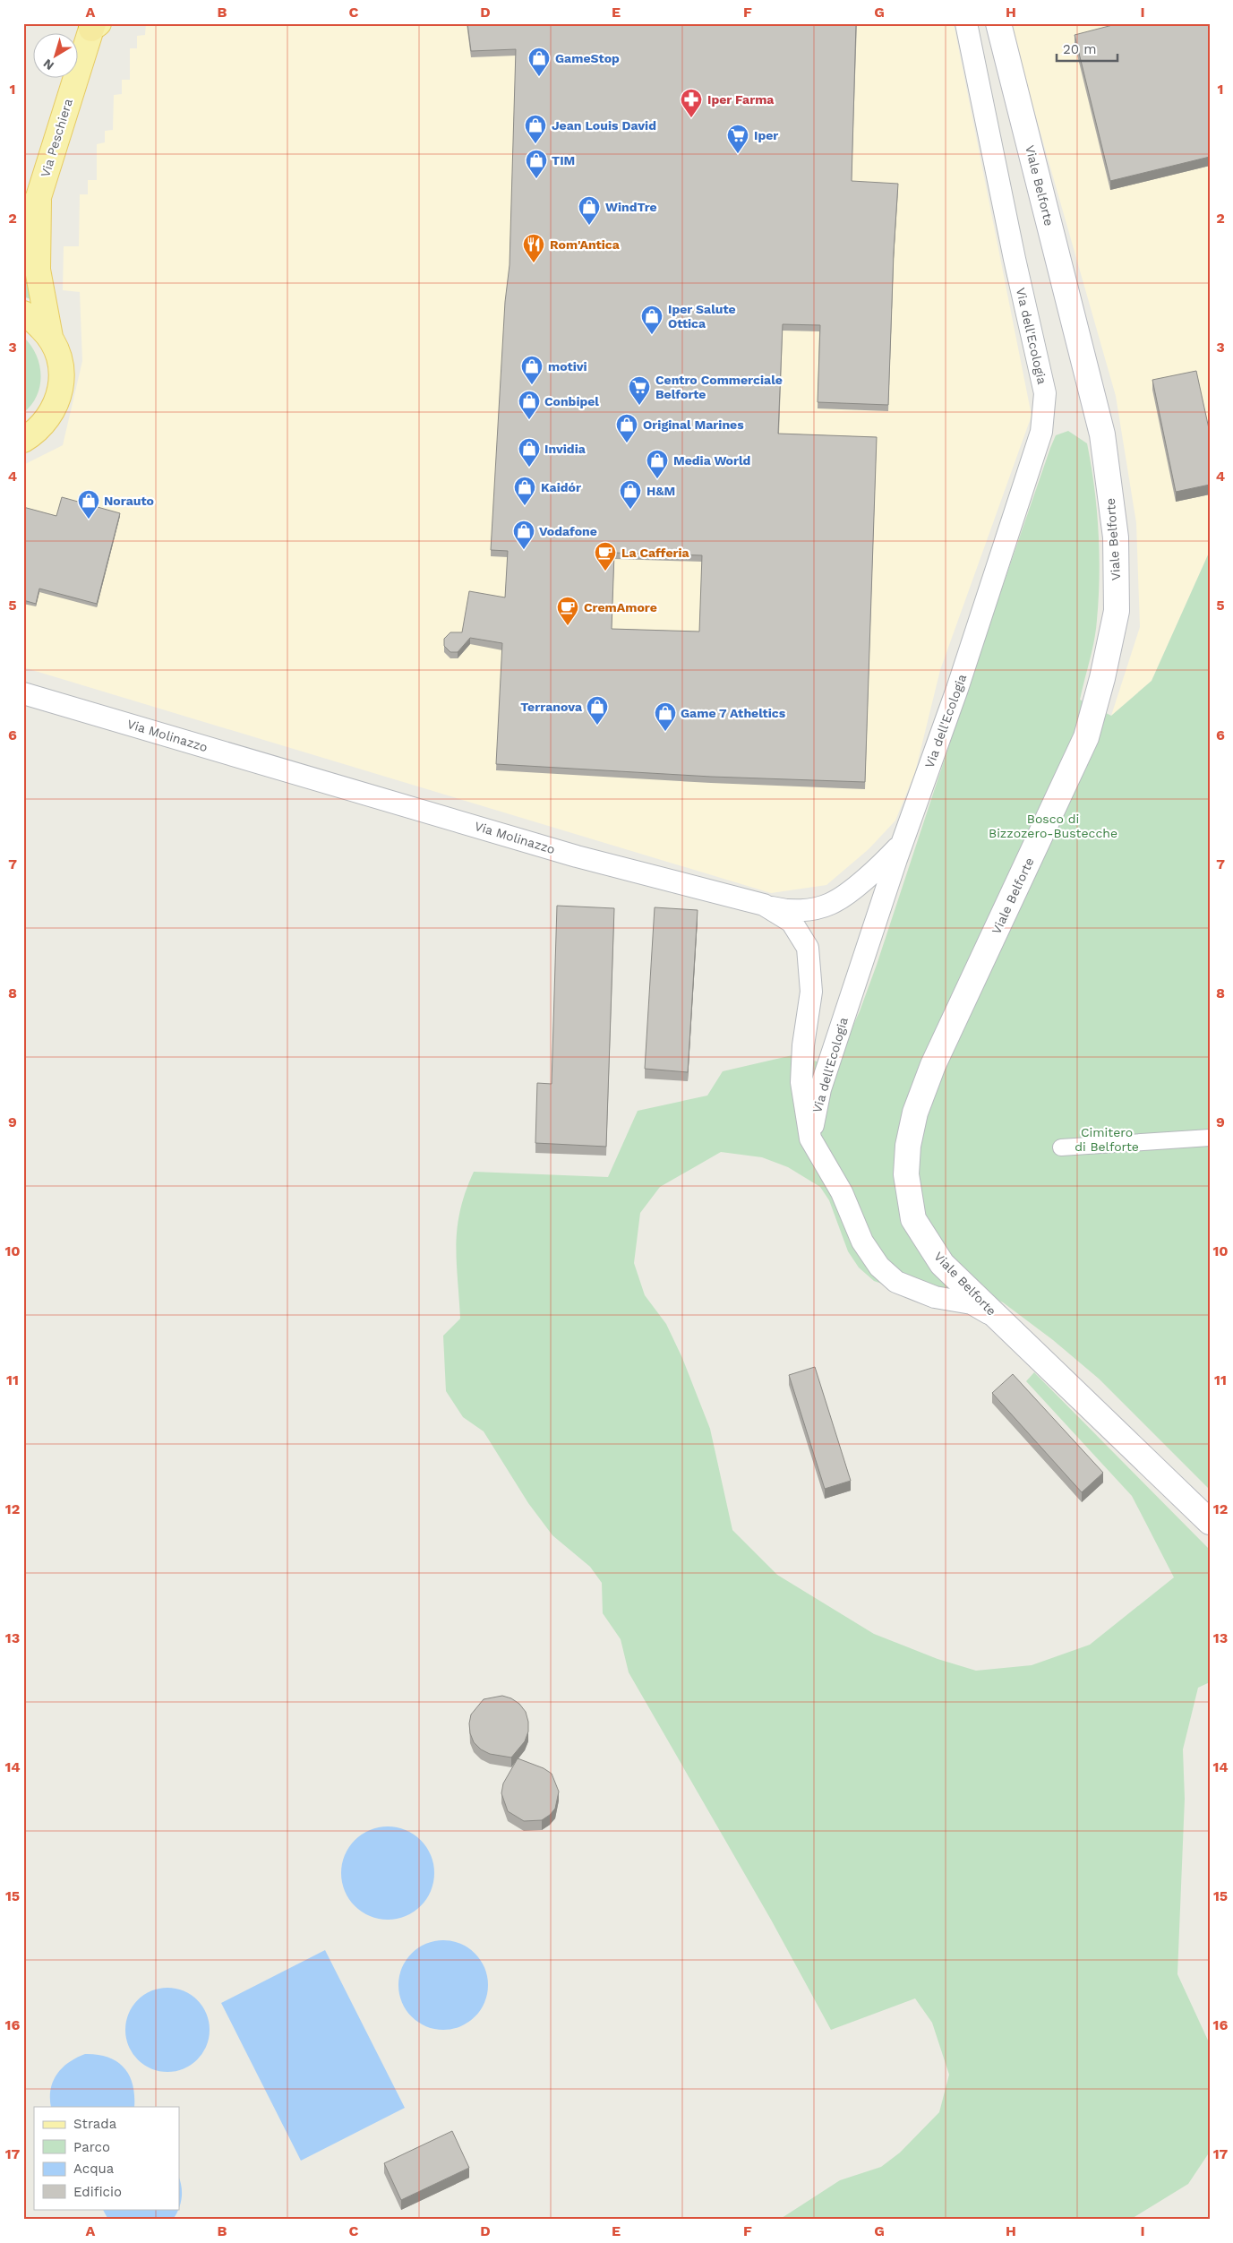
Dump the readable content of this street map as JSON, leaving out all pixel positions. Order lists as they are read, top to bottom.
{
  "streets": {
    "main road": ["Via Peschiera", "Viale Belforte"],
    "street": ["Via dell'Ecologia", "Via Molinazzo"]
  },
  "crossings": [
    ["Via dell'Ecologia", "Via Molinazzo"]
  ],
  "parks": ["Bosco di Bizzozero-Bustecche", "Cimitero di Belforte"],
  "places": {
    "shop": [
      "GameStop",
      "Jean Louis David",
      "TIM",
      "WindTre",
      "Iper Salute Ottica",
      "motivi",
      "Conbipel",
      "Original Marines",
      "Invidia",
      "Media World",
      "Kaidór",
      "H&M",
      "Norauto",
      "Vodafone",
      "Terranova",
      "Game 7 Atheltics"
    ],
    "pharmacy": ["Iper Farma"],
    "supermarket": ["Iper", "Centro Commerciale Belforte"],
    "restaurant": ["Rom'Antica"],
    "cafe": ["La Cafferia", "CremAmore"]
  },
  "legend": [
    "Strada",
    "Parco",
    "Acqua",
    "Edificio"
  ],
  "scale_bar": "20 m",
  "north": "bottom left",
  "grid": {
    "columns": [
      "A",
      "B",
      "C",
      "D",
      "E",
      "F",
      "G",
      "H",
      "I"
    ],
    "rows": [
      "1",
      "2",
      "3",
      "4",
      "5",
      "6",
      "7",
      "8",
      "9",
      "10",
      "11",
      "12",
      "13",
      "14",
      "15",
      "16",
      "17"
    ]
  }
}
